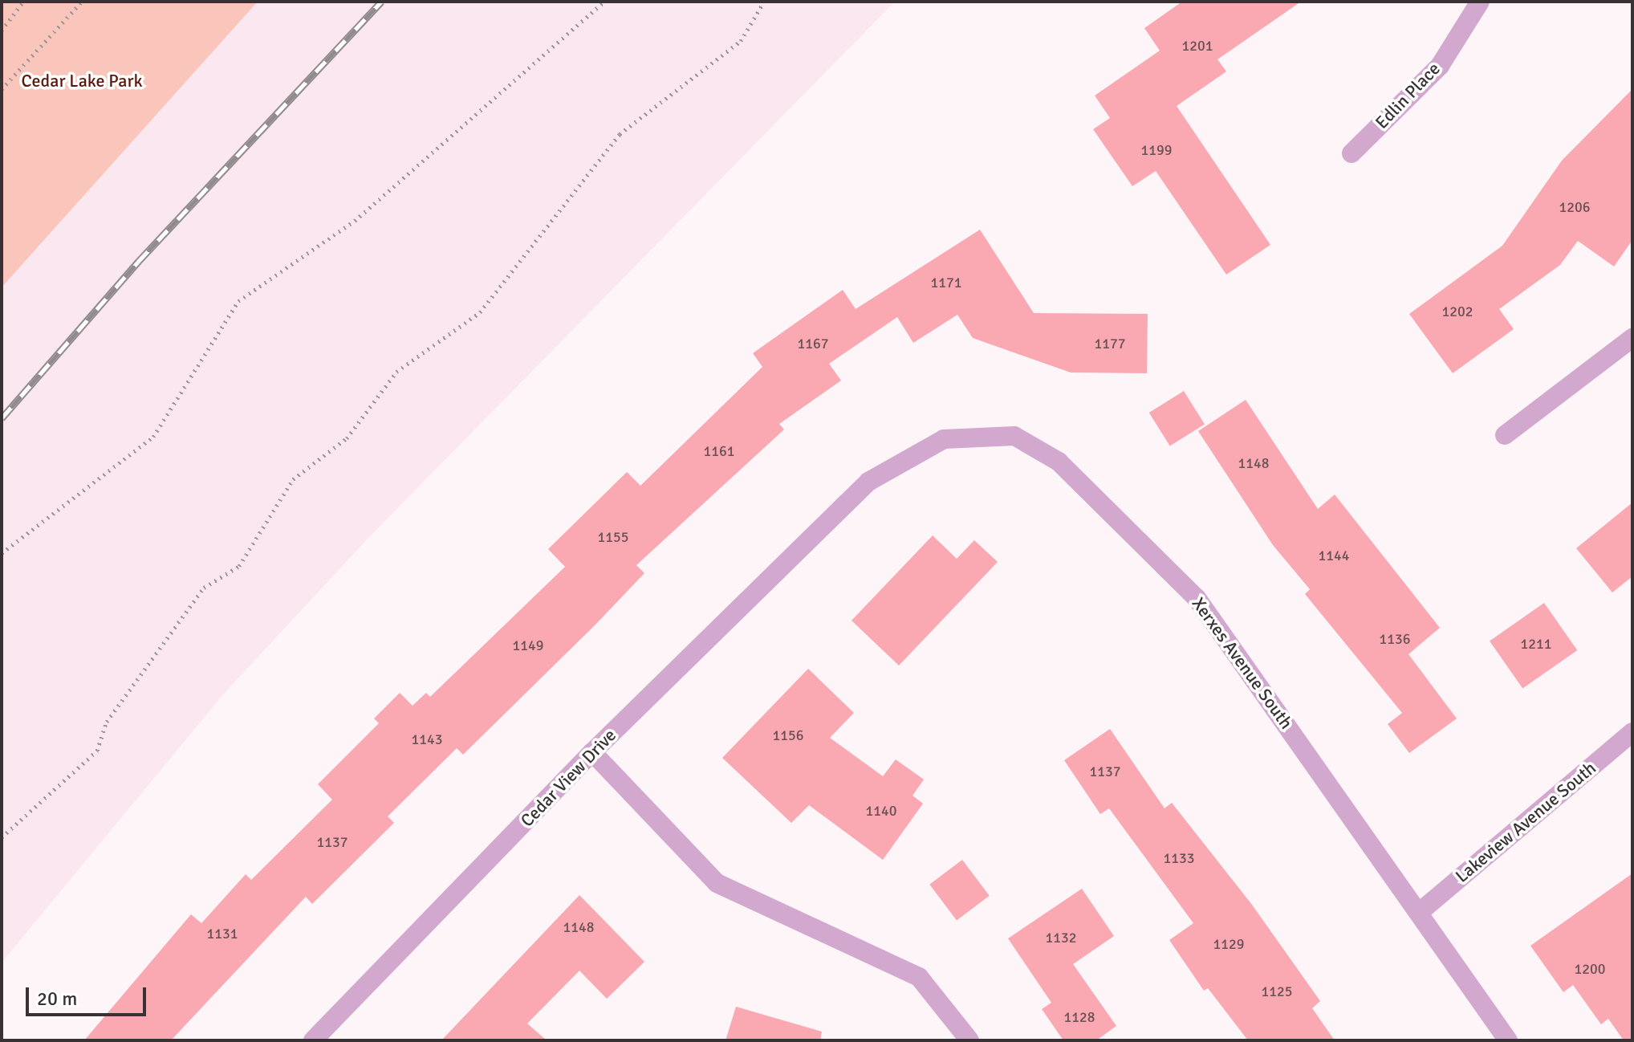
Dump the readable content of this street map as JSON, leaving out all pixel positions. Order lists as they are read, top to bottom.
{
  "streets": {
    "street": [
      "Edlin Place",
      "Xerxes Avenue South",
      "Cedar View Drive",
      "Lakeview Avenue South"
    ]
  },
  "crossings": [
    ["Xerxes Avenue South", "Cedar View Drive"],
    ["Xerxes Avenue South", "Lakeview Avenue South"]
  ],
  "parks": ["Cedar Lake Park"],
  "house_numbers": [
    "1201",
    "1199",
    "1206",
    "1171",
    "1202",
    "1167",
    "1177",
    "1161",
    "1148",
    "1155",
    "1144",
    "1136",
    "1211",
    "1149",
    "1156",
    "1143",
    "1137",
    "1140",
    "1137",
    "1133",
    "1148",
    "1131",
    "1132",
    "1129",
    "1200",
    "1125",
    "1128"
  ],
  "scale_bar": "20 m"
}
